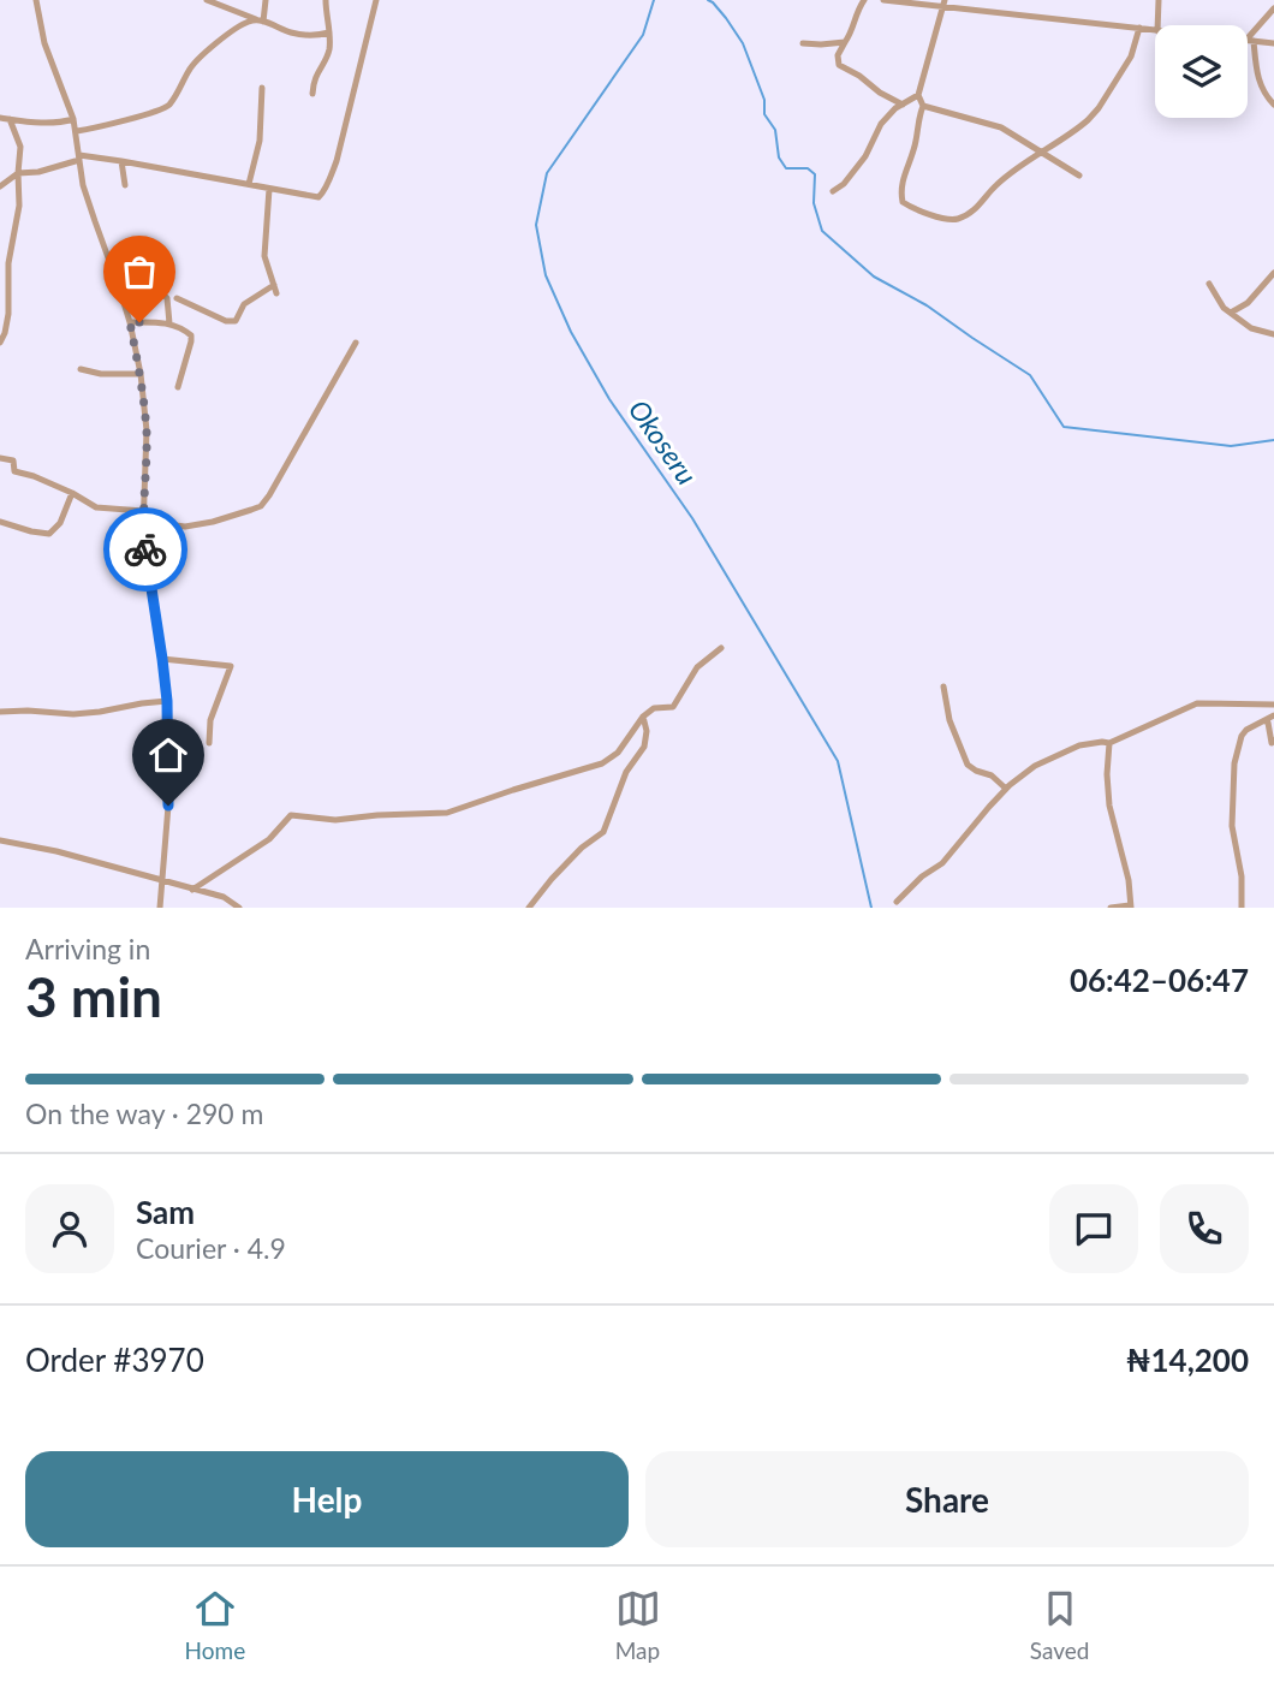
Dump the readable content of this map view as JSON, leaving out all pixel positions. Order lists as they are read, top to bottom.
{
  "water": ["Okoseru"],
  "page": {
    "heading": ["3 min", "Arriving in", "06:42–06:47"],
    "panel": [
      "Sam",
      "Courier · 4.9",
      "Order #3970",
      "₦14,200"
    ],
    "bar": "On the way · 290 m",
    "buttons": ["Help", "Share"],
    "tabs": ["Home", "Map", "Saved"]
  }
}
